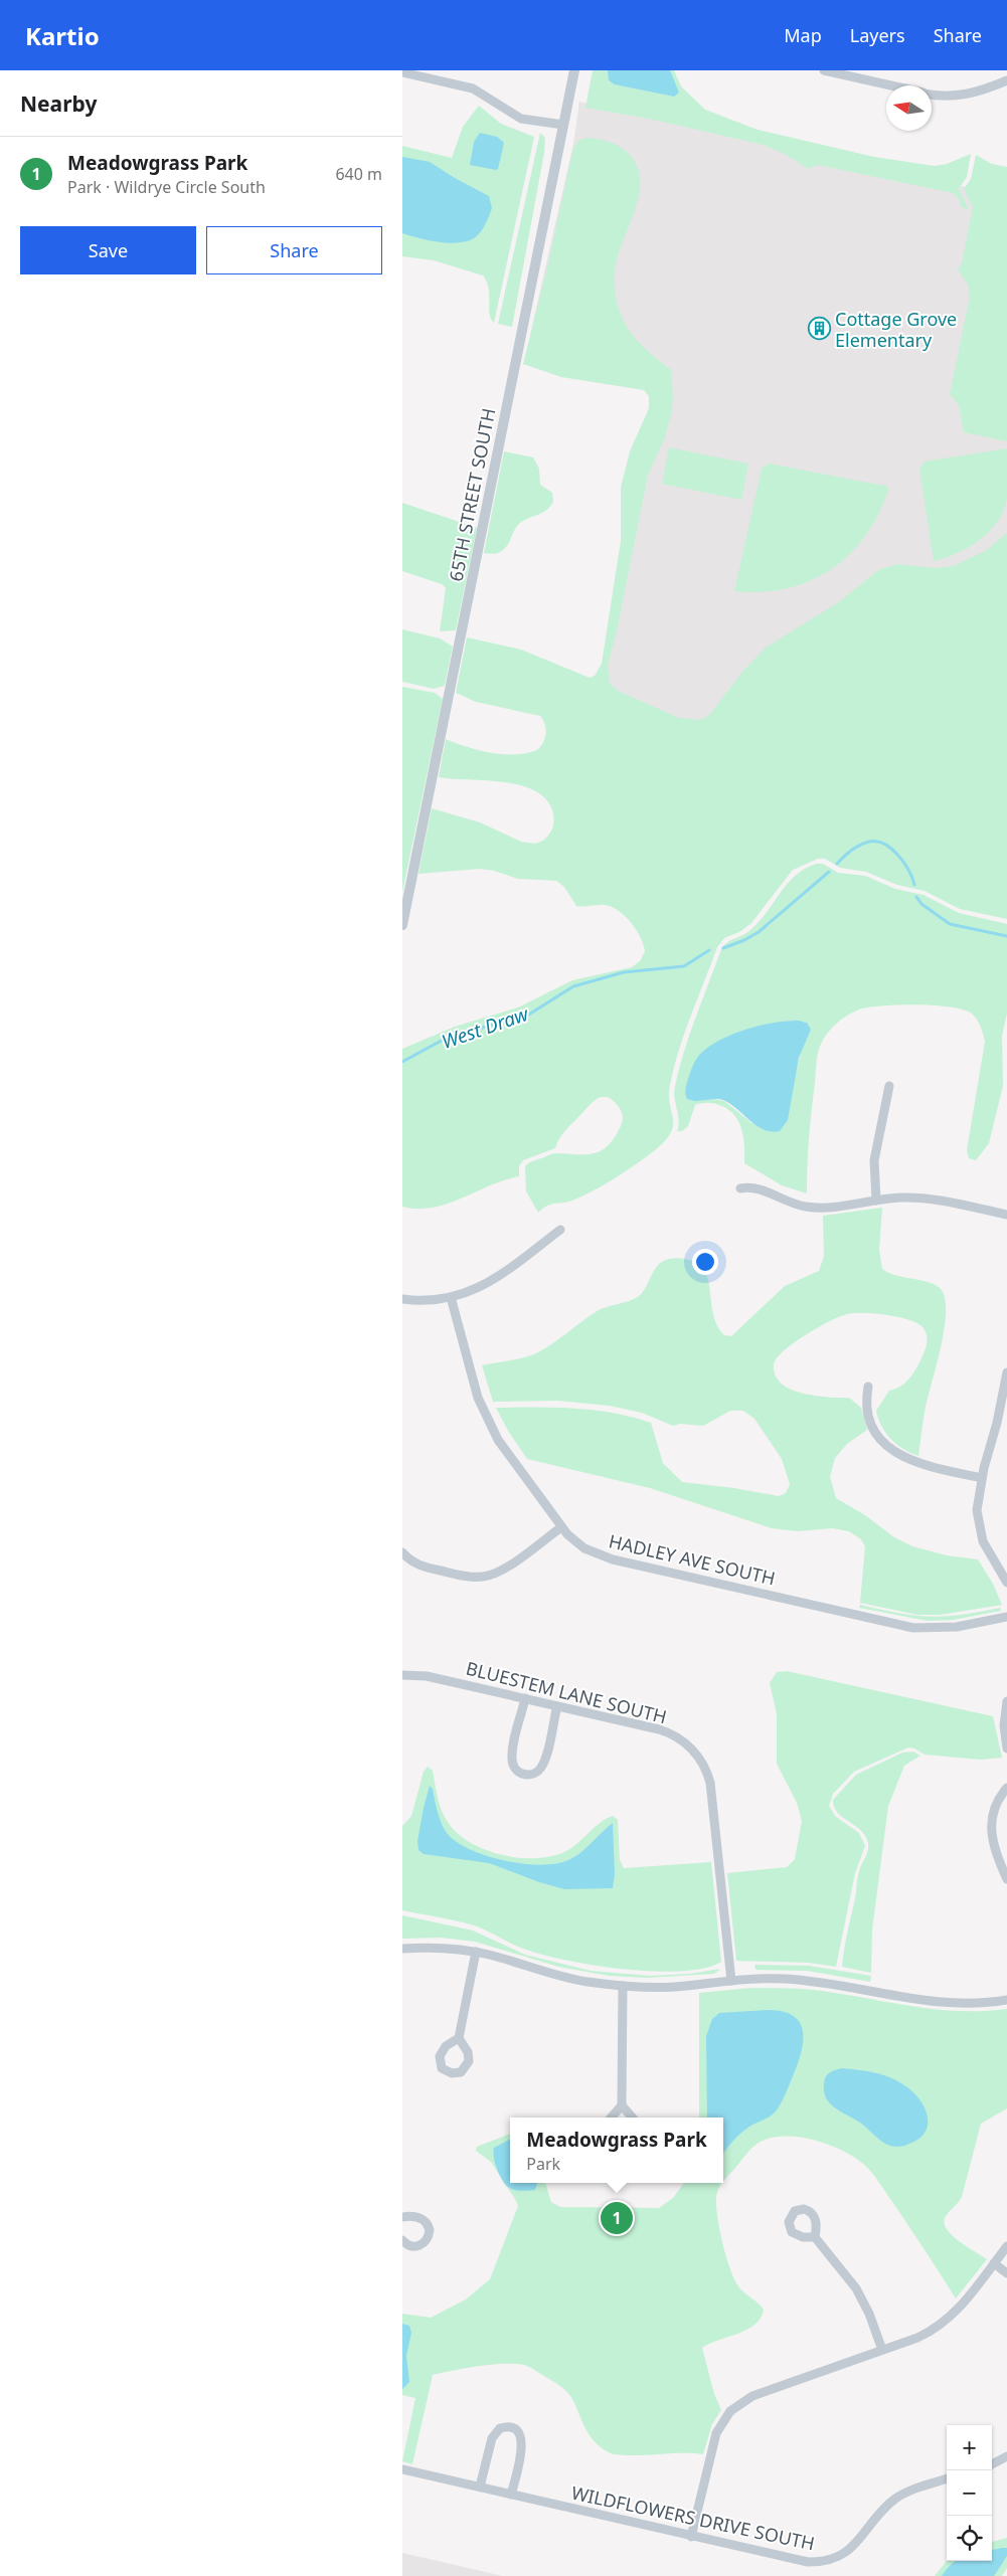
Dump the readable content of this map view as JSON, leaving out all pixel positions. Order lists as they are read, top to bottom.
{
  "streets": {
    "street": [
      "65TH STREET SOUTH",
      "HADLEY AVE SOUTH",
      "BLUESTEM LANE SOUTH",
      "WILDFLOWERS DRIVE SOUTH"
    ]
  },
  "water": ["West Draw"],
  "places": {
    "building": ["Cottage Grove Elementary"]
  },
  "north": "left",
  "page": {
    "header": "Kartio",
    "nav": ["Map", "Layers", "Share"],
    "heading": "Nearby",
    "list": [
      {
        "mark": "1",
        "name": "Meadowgrass Park",
        "note": "Park · Wildrye Circle South",
        "value": "640 m"
      }
    ],
    "buttons": ["Save", "Share"],
    "popup": ["Meadowgrass Park", "Park"],
    "pins": "1",
    "map_buttons": ["+", "−"]
  }
}
